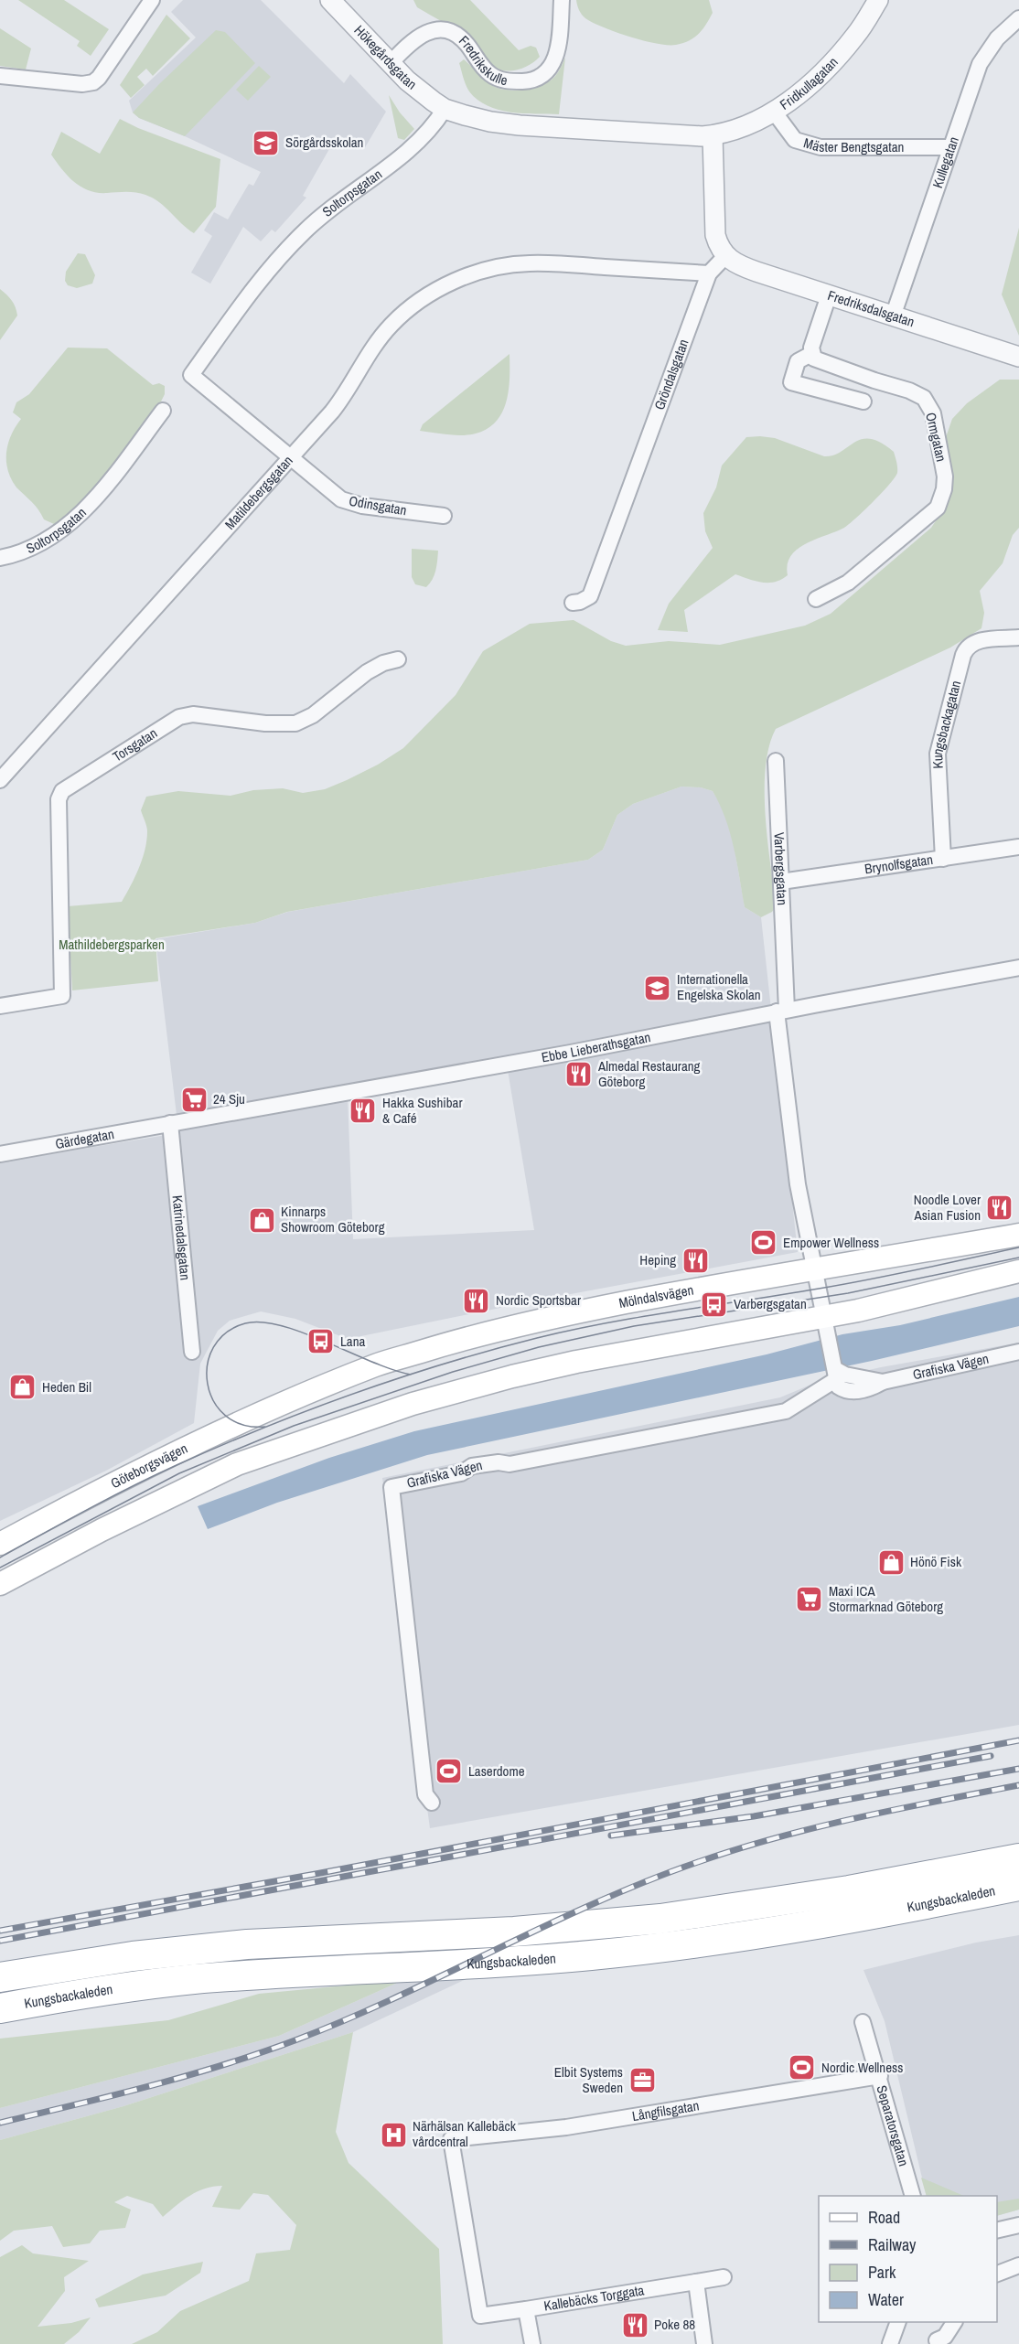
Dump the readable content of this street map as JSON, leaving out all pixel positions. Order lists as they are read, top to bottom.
{
  "streets": {
    "highway": ["Kungsbackaleden"],
    "main road": ["Mölndalsvägen", "Göteborgsvägen"],
    "street": [
      "Hökegårdsgatan",
      "Fredrikskulle",
      "Fridkullagatan",
      "Mäster Bengtsgatan",
      "Kullegatan",
      "Soltorpsgatan",
      "Fredriksdalsgatan",
      "Gröndalsgatan",
      "Ormgatan",
      "Matildebergsgatan",
      "Odinsgatan",
      "Kungsbackagatan",
      "Torsgatan",
      "Brynolfsgatan",
      "Varbergsgatan",
      "Ebbe Lieberathsgatan",
      "Gärdegatan",
      "Katrinedalsgatan",
      "Grafiska Vägen",
      "Långfilsgatan",
      "Separatorsgatan",
      "Kallebäcks Torggata"
    ]
  },
  "crossings": [
    ["Hökegårdsgatan", "Fredrikskulle"],
    ["Hökegårdsgatan", "Soltorpsgatan"],
    ["Fridkullagatan", "Mäster Bengtsgatan"],
    ["Mäster Bengtsgatan", "Kullegatan"],
    ["Kullegatan", "Fredriksdalsgatan"],
    ["Soltorpsgatan", "Odinsgatan"],
    ["Fredriksdalsgatan", "Gröndalsgatan"],
    ["Gröndalsgatan", "Matildebergsgatan"],
    ["Matildebergsgatan", "Odinsgatan"],
    ["Kungsbackagatan", "Brynolfsgatan"],
    ["Brynolfsgatan", "Varbergsgatan"],
    ["Varbergsgatan", "Ebbe Lieberathsgatan"],
    ["Varbergsgatan", "Mölndalsvägen"],
    ["Varbergsgatan", "Grafiska Vägen"],
    ["Ebbe Lieberathsgatan", "Gärdegatan"],
    ["Ebbe Lieberathsgatan", "Katrinedalsgatan"],
    ["Gärdegatan", "Katrinedalsgatan"],
    ["Mölndalsvägen", "Göteborgsvägen"],
    ["Långfilsgatan", "Separatorsgatan"],
    ["Långfilsgatan", "Kallebäcks Torggata"]
  ],
  "parks": ["Mathildebergsparken"],
  "places": {
    "school or university": ["Sörgårdsskolan", "Internationella Engelska Skolan"],
    "restaurant": [
      "Almedal Restaurang Göteborg",
      "Hakka Sushibar & Café",
      "Noodle Lover Asian Fusion",
      "Heping",
      "Nordic Sportsbar",
      "Poke 88"
    ],
    "supermarket": ["24 Sju", "Maxi ICA Stormarknad Göteborg"],
    "shop": ["Kinnarps Showroom Göteborg", "Heden Bil", "Hönö Fisk"],
    "sports": ["Empower Wellness", "Laserdome", "Nordic Wellness"],
    "bus stop": ["Varbergsgatan", "Lana"],
    "office": ["Elbit Systems Sweden"],
    "hospital": ["Närhälsan Kallebäck vårdcentral"]
  },
  "legend": [
    "Road",
    "Railway",
    "Park",
    "Water"
  ]
}
